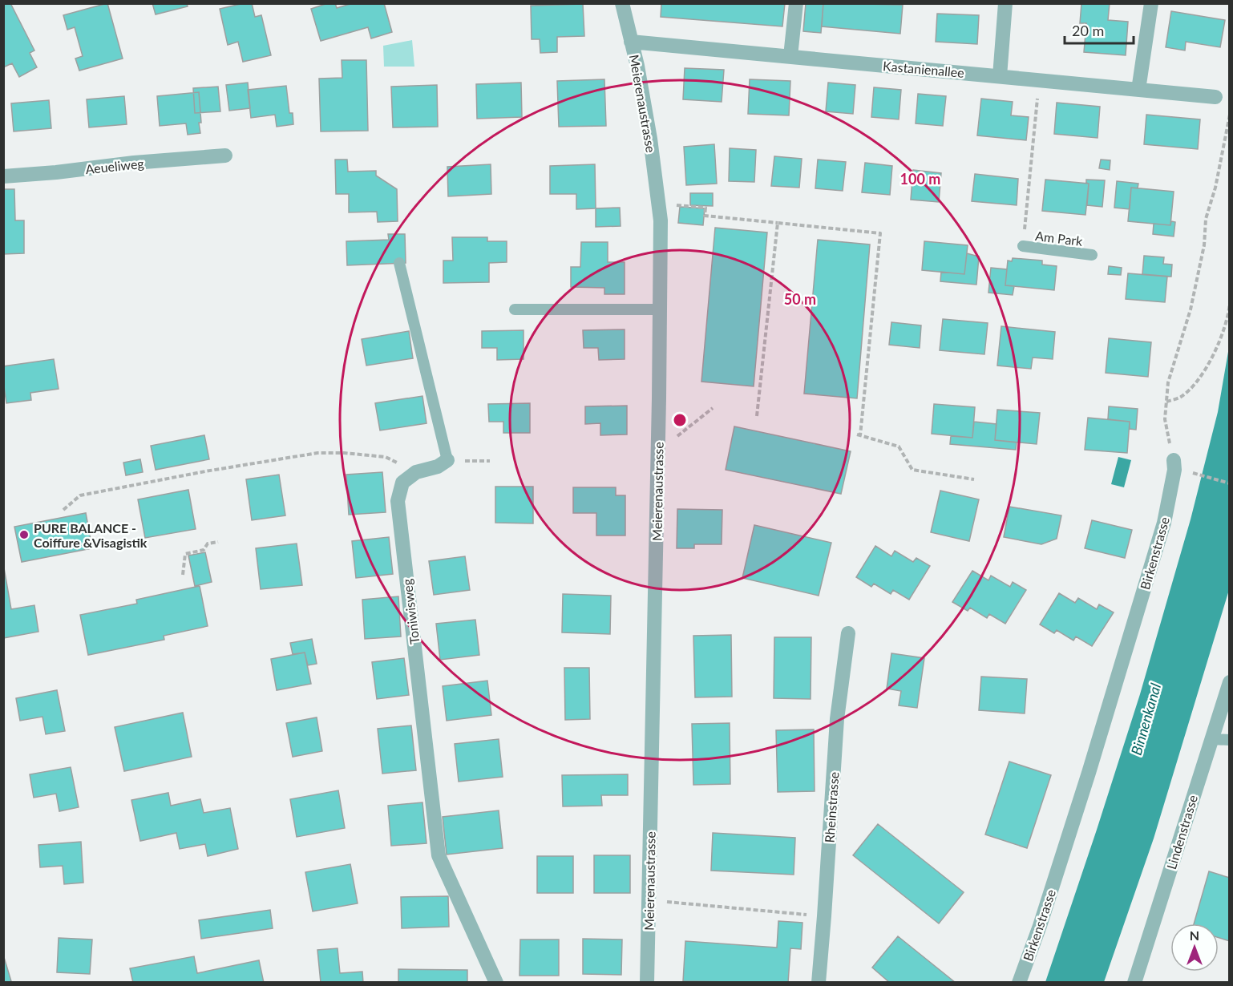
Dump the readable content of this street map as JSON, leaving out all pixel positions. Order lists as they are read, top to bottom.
{
  "streets": {
    "street": [
      "Kastanienallee",
      "Meierenaustrasse",
      "Aeueliweg",
      "Birkenstrasse",
      "Toniwisweg",
      "Rheinstrasse",
      "Lindenstrasse"
    ],
    "lane": ["Am Park"]
  },
  "crossings": [
    ["Kastanienallee", "Meierenaustrasse"]
  ],
  "water": ["Binnenkanal"],
  "places": ["PURE BALANCE - Coiffure &Visagistik"],
  "scale_bar": "20 m",
  "north": "top",
  "rings": ["100 m", "50 m"]
}
